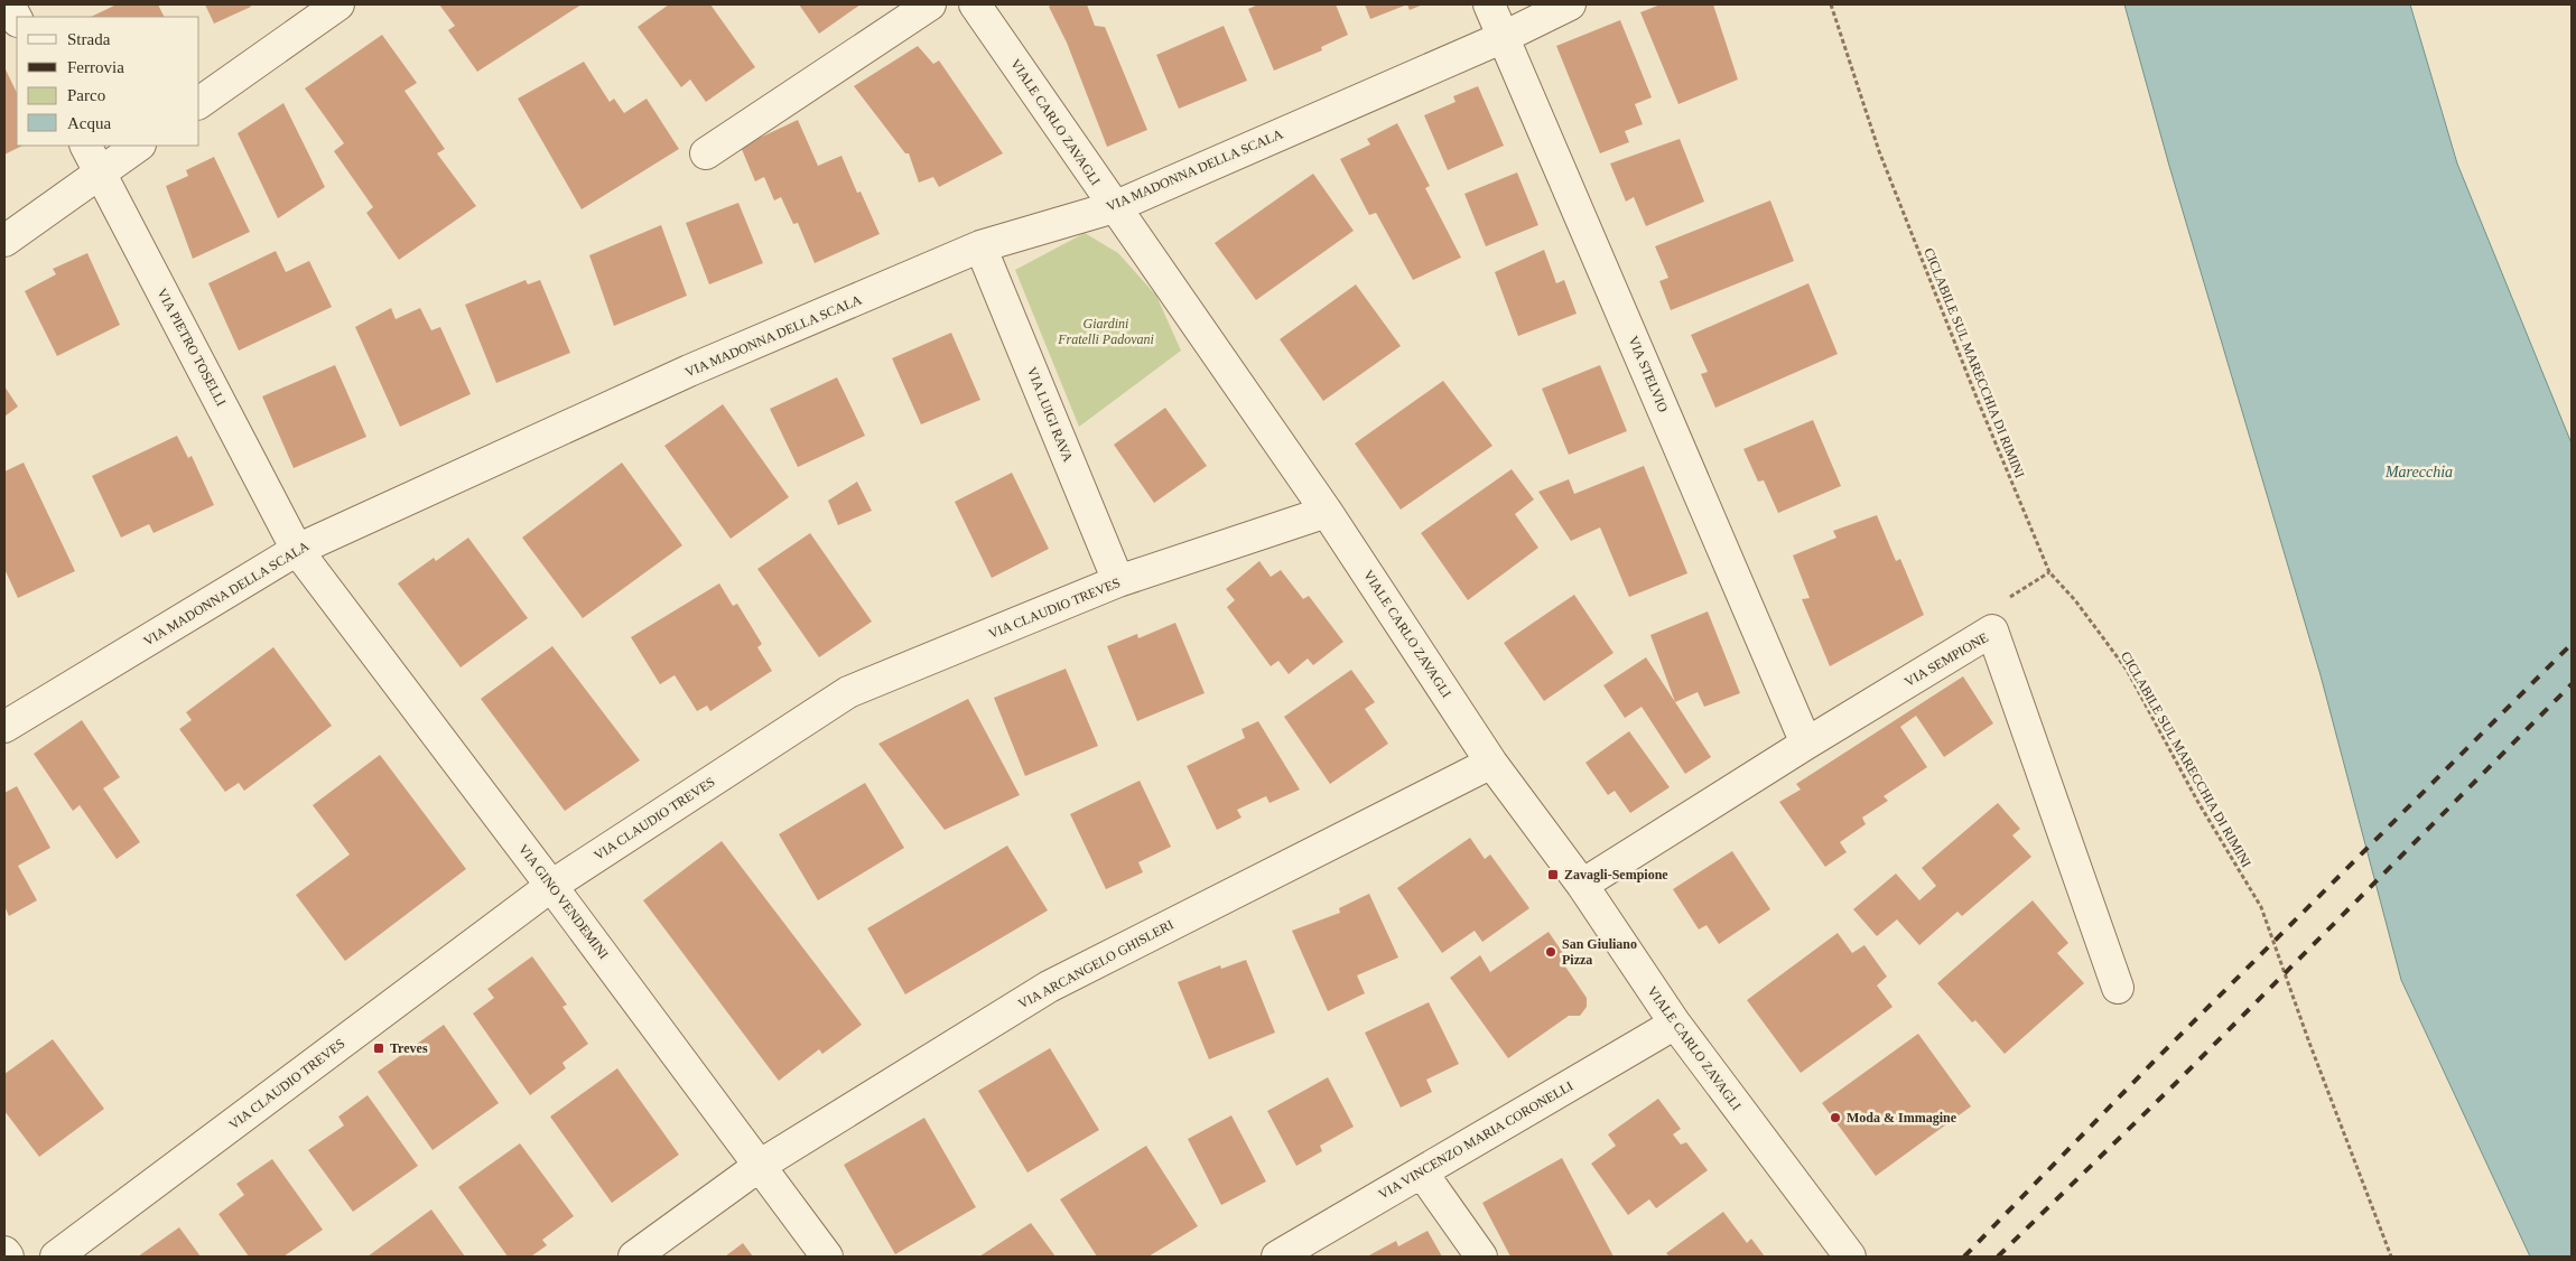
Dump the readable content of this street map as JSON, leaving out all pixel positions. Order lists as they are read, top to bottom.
{
  "streets": {
    "street": [
      "VIALE CARLO ZAVAGLI",
      "VIA MADONNA DELLA SCALA",
      "VIA PIETRO TOSELLI",
      "VIA STELVIO",
      "VIA LUIGI RAVA",
      "VIA CLAUDIO TREVES",
      "VIA SEMPIONE",
      "VIA GINO VENDEMINI",
      "VIA ARCANGELO GHISLERI",
      "VIA VINCENZO MARIA CORONELLI"
    ],
    "path": ["CICLABILE SUL MARECCHIA DI RIMINI"]
  },
  "crossings": [
    ["VIALE CARLO ZAVAGLI", "VIA MADONNA DELLA SCALA"],
    ["VIALE CARLO ZAVAGLI", "VIA CLAUDIO TREVES"],
    ["VIALE CARLO ZAVAGLI", "VIA SEMPIONE"],
    ["VIALE CARLO ZAVAGLI", "VIA ARCANGELO GHISLERI"],
    ["VIALE CARLO ZAVAGLI", "VIA VINCENZO MARIA CORONELLI"],
    ["VIA MADONNA DELLA SCALA", "VIA PIETRO TOSELLI"],
    ["VIA MADONNA DELLA SCALA", "VIA STELVIO"],
    ["VIA MADONNA DELLA SCALA", "VIA LUIGI RAVA"],
    ["VIA MADONNA DELLA SCALA", "VIA GINO VENDEMINI"],
    ["VIA PIETRO TOSELLI", "VIA GINO VENDEMINI"],
    ["VIA STELVIO", "VIA SEMPIONE"],
    ["VIA LUIGI RAVA", "VIA CLAUDIO TREVES"],
    ["VIA CLAUDIO TREVES", "VIA GINO VENDEMINI"],
    ["VIA GINO VENDEMINI", "VIA ARCANGELO GHISLERI"]
  ],
  "water": ["Marecchia"],
  "parks": ["Giardini Fratelli Padovani"],
  "places": {
    "transit": ["Zavagli-Sempione", "Treves"],
    "other": ["San Giuliano Pizza", "Moda & Immagine"]
  },
  "legend": [
    "Strada",
    "Ferrovia",
    "Parco",
    "Acqua"
  ]
}
